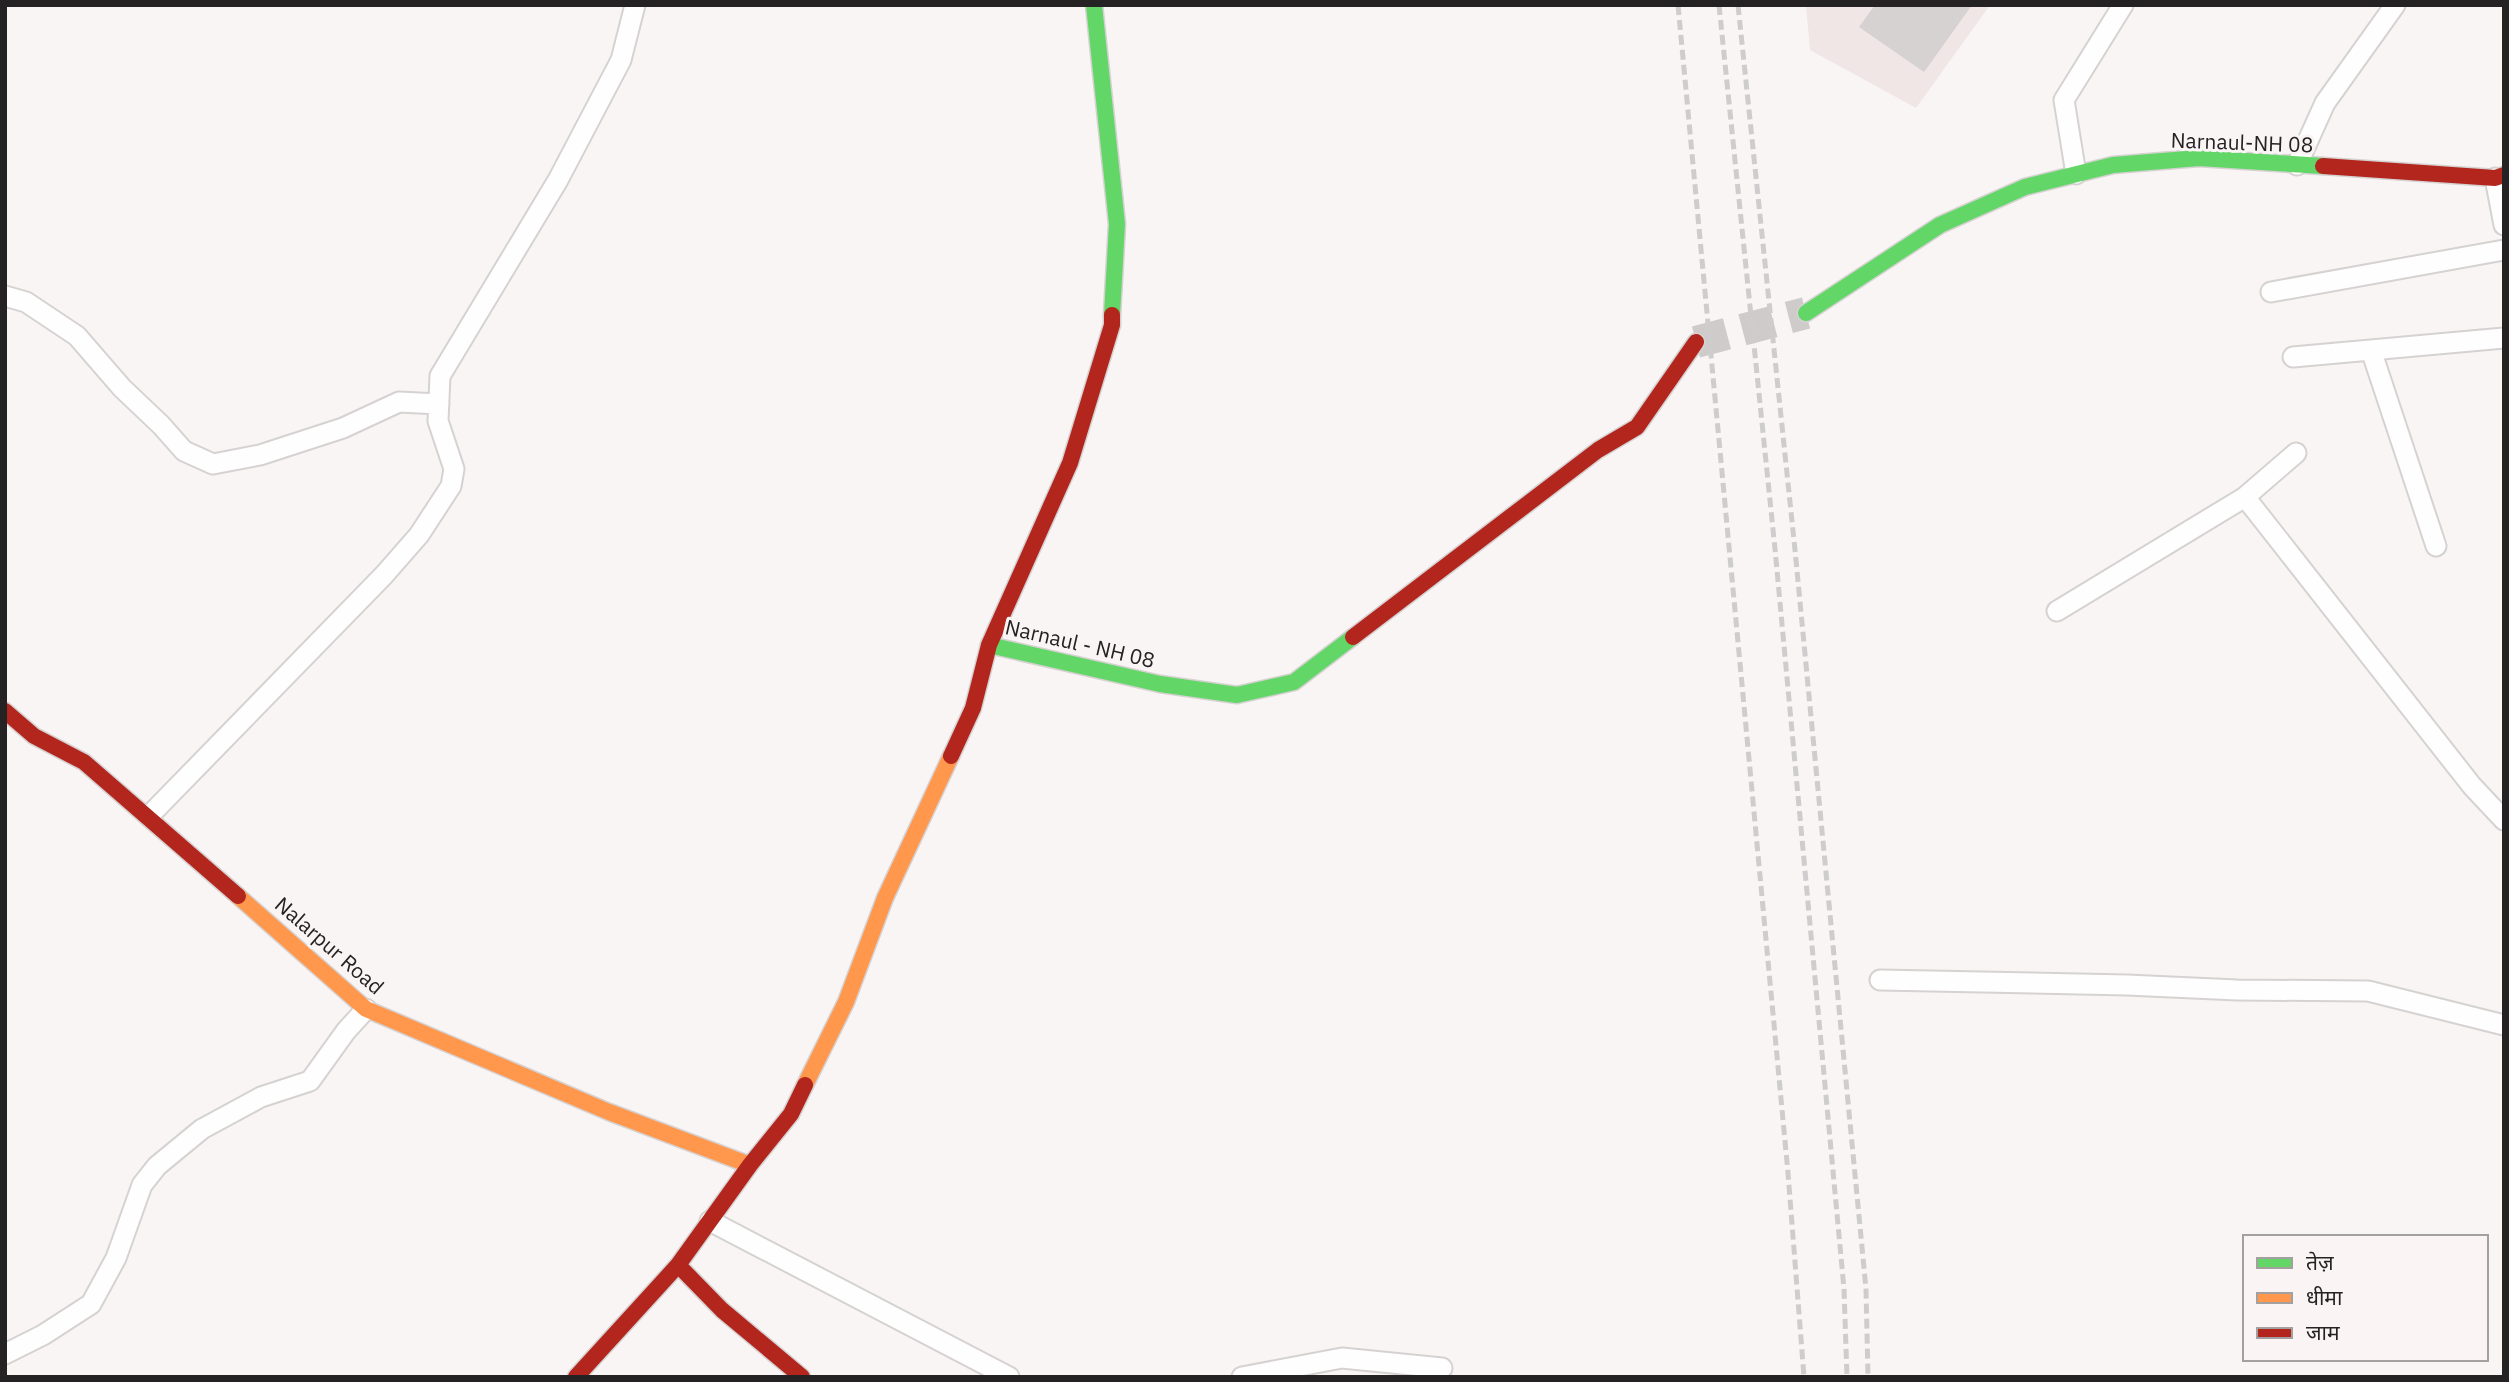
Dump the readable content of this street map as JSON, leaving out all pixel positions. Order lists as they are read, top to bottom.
{
  "streets": {
    "main road": ["Narnaul-NH 08", "Narnaul - NH 08", "Nalarpur Road"]
  },
  "legend": ["तेज़", "धीमा", "जाम"]
}
